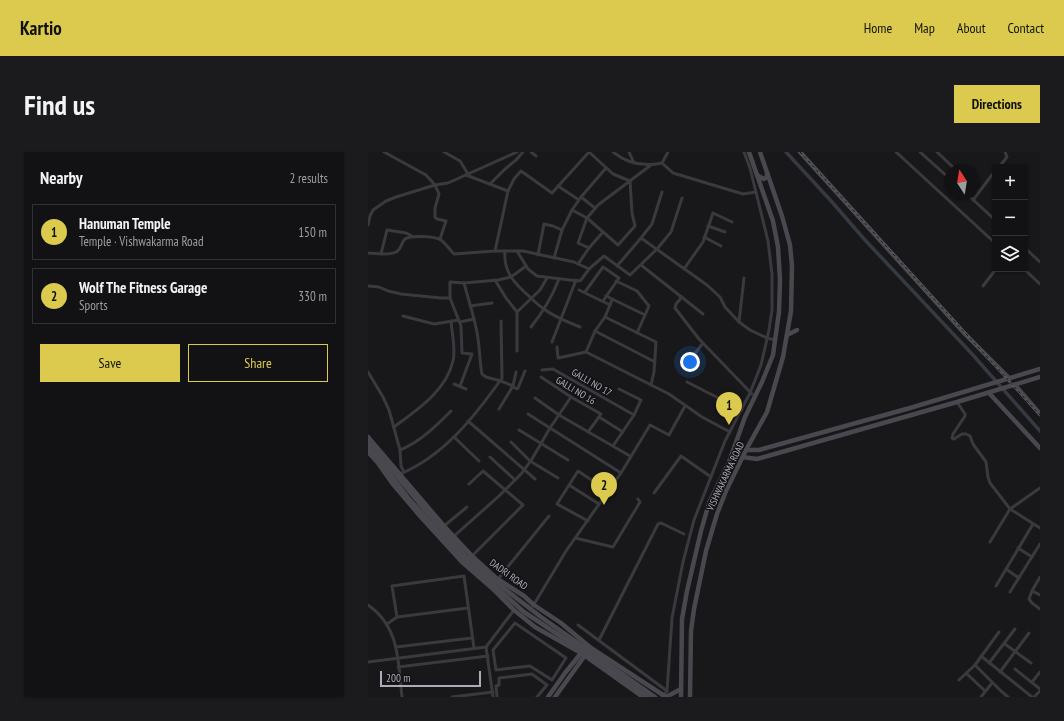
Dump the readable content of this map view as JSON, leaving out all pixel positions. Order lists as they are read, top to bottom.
{
  "streets": {
    "main road": ["VISHWAKARMA ROAD", "DADRI ROAD"],
    "street": ["GALLI NO 17", "GALLI NO 16"]
  },
  "scale_bar": "200 m",
  "north": "top",
  "page": {
    "header": "Kartio",
    "nav": [
      "Home",
      "Map",
      "About",
      "Contact"
    ],
    "buttons": [
      "Directions",
      ["Save", "Share"]
    ],
    "title": "Find us",
    "heading": ["Nearby", "2 results"],
    "map_buttons": ["+", "−"],
    "list": [
      {
        "mark": "1",
        "name": "Hanuman Temple",
        "note": "Temple · Vishwakarma Road",
        "value": "150 m"
      },
      {
        "mark": "2",
        "name": "Wolf The Fitness Garage",
        "note": "Sports",
        "value": "330 m"
      }
    ],
    "pins": ["1", "2"],
    "scale": "200 m"
  }
}
